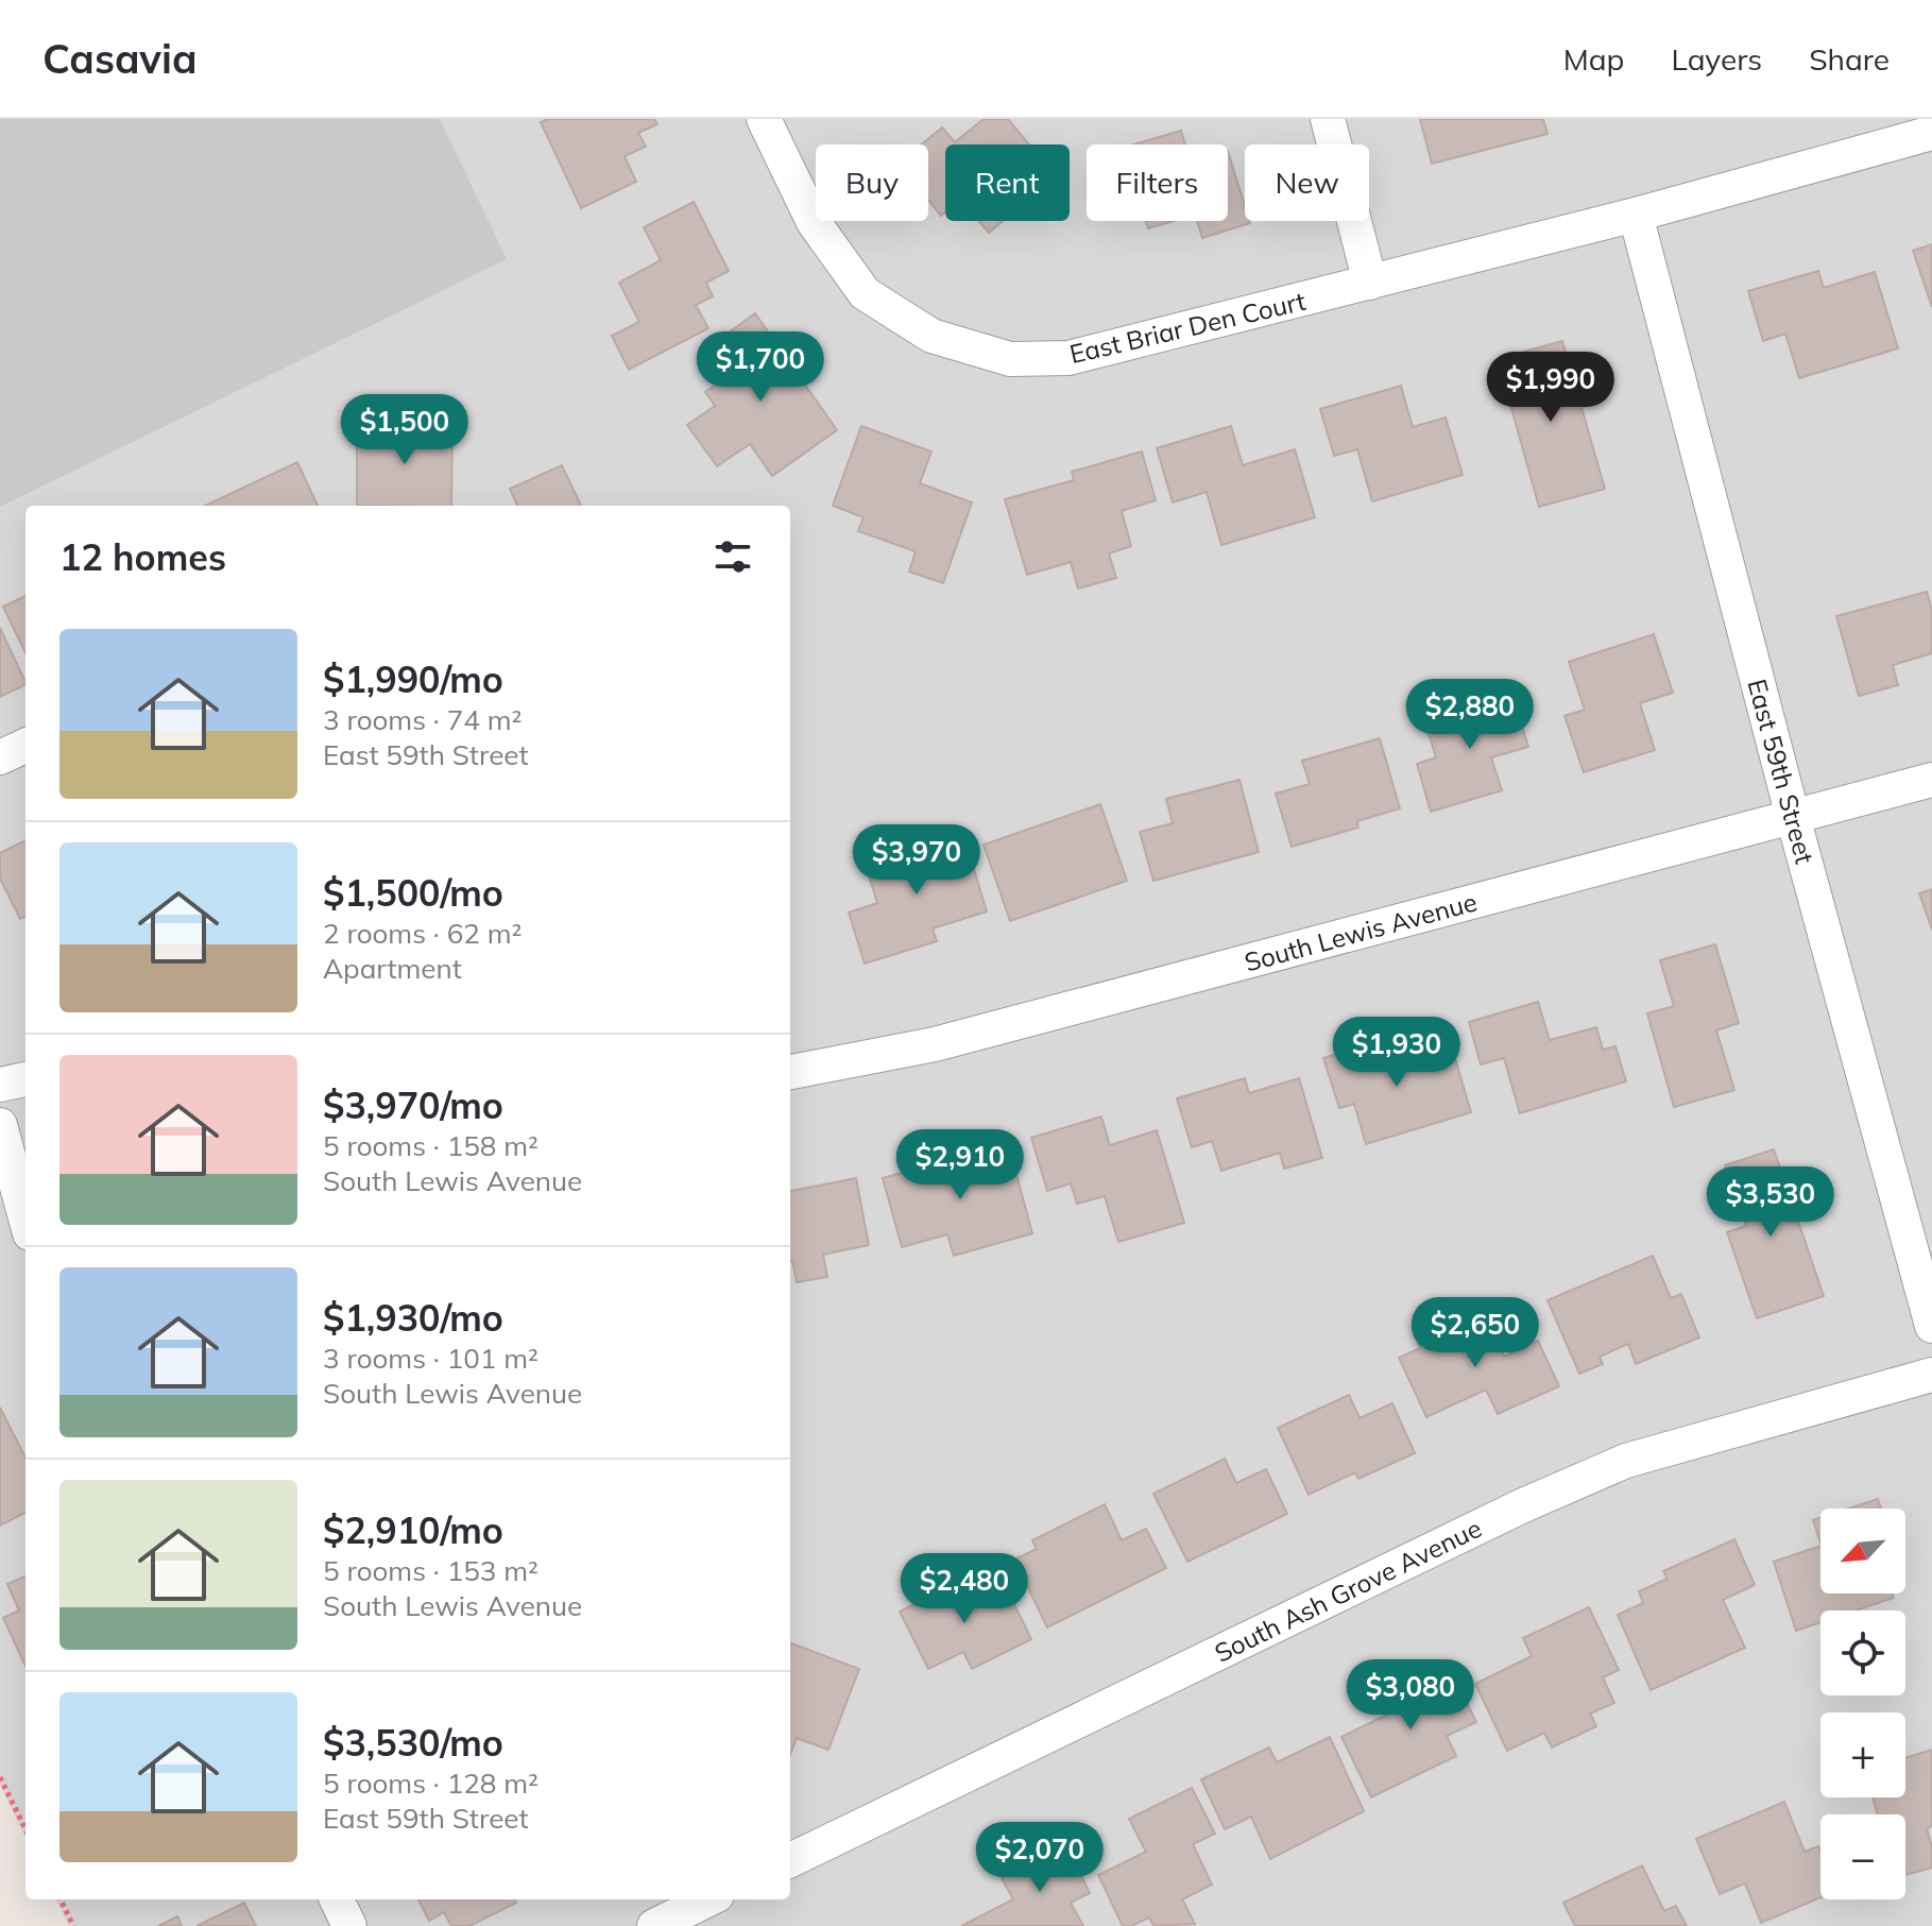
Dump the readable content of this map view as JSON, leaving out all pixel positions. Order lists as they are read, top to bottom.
{
  "streets": {
    "street": [
      "East Briar Den Court",
      "East 59th Street",
      "South Lewis Avenue",
      "South Ash Grove Avenue"
    ]
  },
  "crossings": [
    ["East Briar Den Court", "East 59th Street"],
    ["East 59th Street", "South Lewis Avenue"]
  ],
  "north": "bottom left",
  "page": {
    "header": "Casavia",
    "nav": ["Map", "Layers", "Share"],
    "chip": [
      "Buy",
      "Rent",
      "Filters",
      "New"
    ],
    "price": [
      "$1,700",
      "$1,990",
      "$1,500",
      "$2,880",
      "$3,970",
      "$1,930",
      "$2,910",
      "$3,530",
      "$2,650",
      "$2,480",
      "$3,080",
      "$2,070"
    ],
    "heading": "12 homes",
    "list": [
      {
        "name": "$1,990/mo",
        "note": "3 rooms · 74 m² · East 59th Street"
      },
      {
        "name": "$1,500/mo",
        "note": "2 rooms · 62 m² · Apartment"
      },
      {
        "name": "$3,970/mo",
        "note": "5 rooms · 158 m² · South Lewis Avenue"
      },
      {
        "name": "$1,930/mo",
        "note": "3 rooms · 101 m² · South Lewis Avenue"
      },
      {
        "name": "$2,910/mo",
        "note": "5 rooms · 153 m² · South Lewis Avenue"
      },
      {
        "name": "$3,530/mo",
        "note": "5 rooms · 128 m² · East 59th Street"
      }
    ],
    "map_buttons": ["+", "−"]
  }
}
